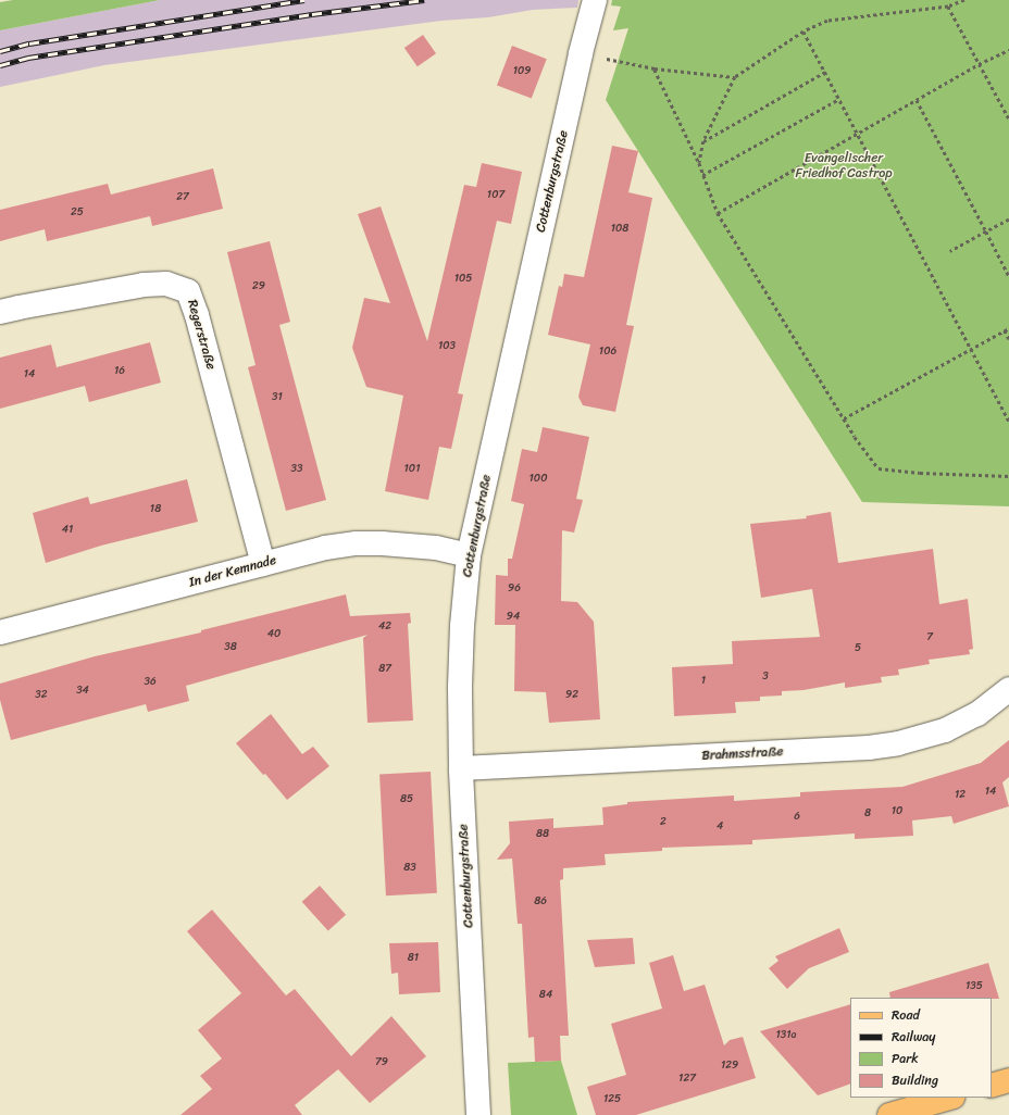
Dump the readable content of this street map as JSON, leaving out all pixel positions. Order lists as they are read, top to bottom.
{
  "streets": {
    "street": [
      "Cottenburgstraße",
      "Regerstraße",
      "In der Kemnade",
      "Brahmsstraße"
    ]
  },
  "crossings": [
    ["Cottenburgstraße", "In der Kemnade"],
    ["Cottenburgstraße", "Brahmsstraße"],
    ["Regerstraße", "In der Kemnade"]
  ],
  "parks": ["Evangelischer Friedhof Castrop"],
  "house_numbers": [
    "109",
    "107",
    "27",
    "25",
    "108",
    "105",
    "29",
    "103",
    "106",
    "16",
    "14",
    "31",
    "33",
    "101",
    "100",
    "18",
    "41",
    "96",
    "94",
    "42",
    "40",
    "7",
    "38",
    "5",
    "87",
    "3",
    "1",
    "36",
    "34",
    "32",
    "92",
    "14",
    "12",
    "85",
    "10",
    "8",
    "6",
    "2",
    "4",
    "88",
    "83",
    "86",
    "81",
    "135",
    "84",
    "131a",
    "79",
    "129",
    "127",
    "125"
  ],
  "legend": [
    "Road",
    "Railway",
    "Park",
    "Building"
  ]
}
